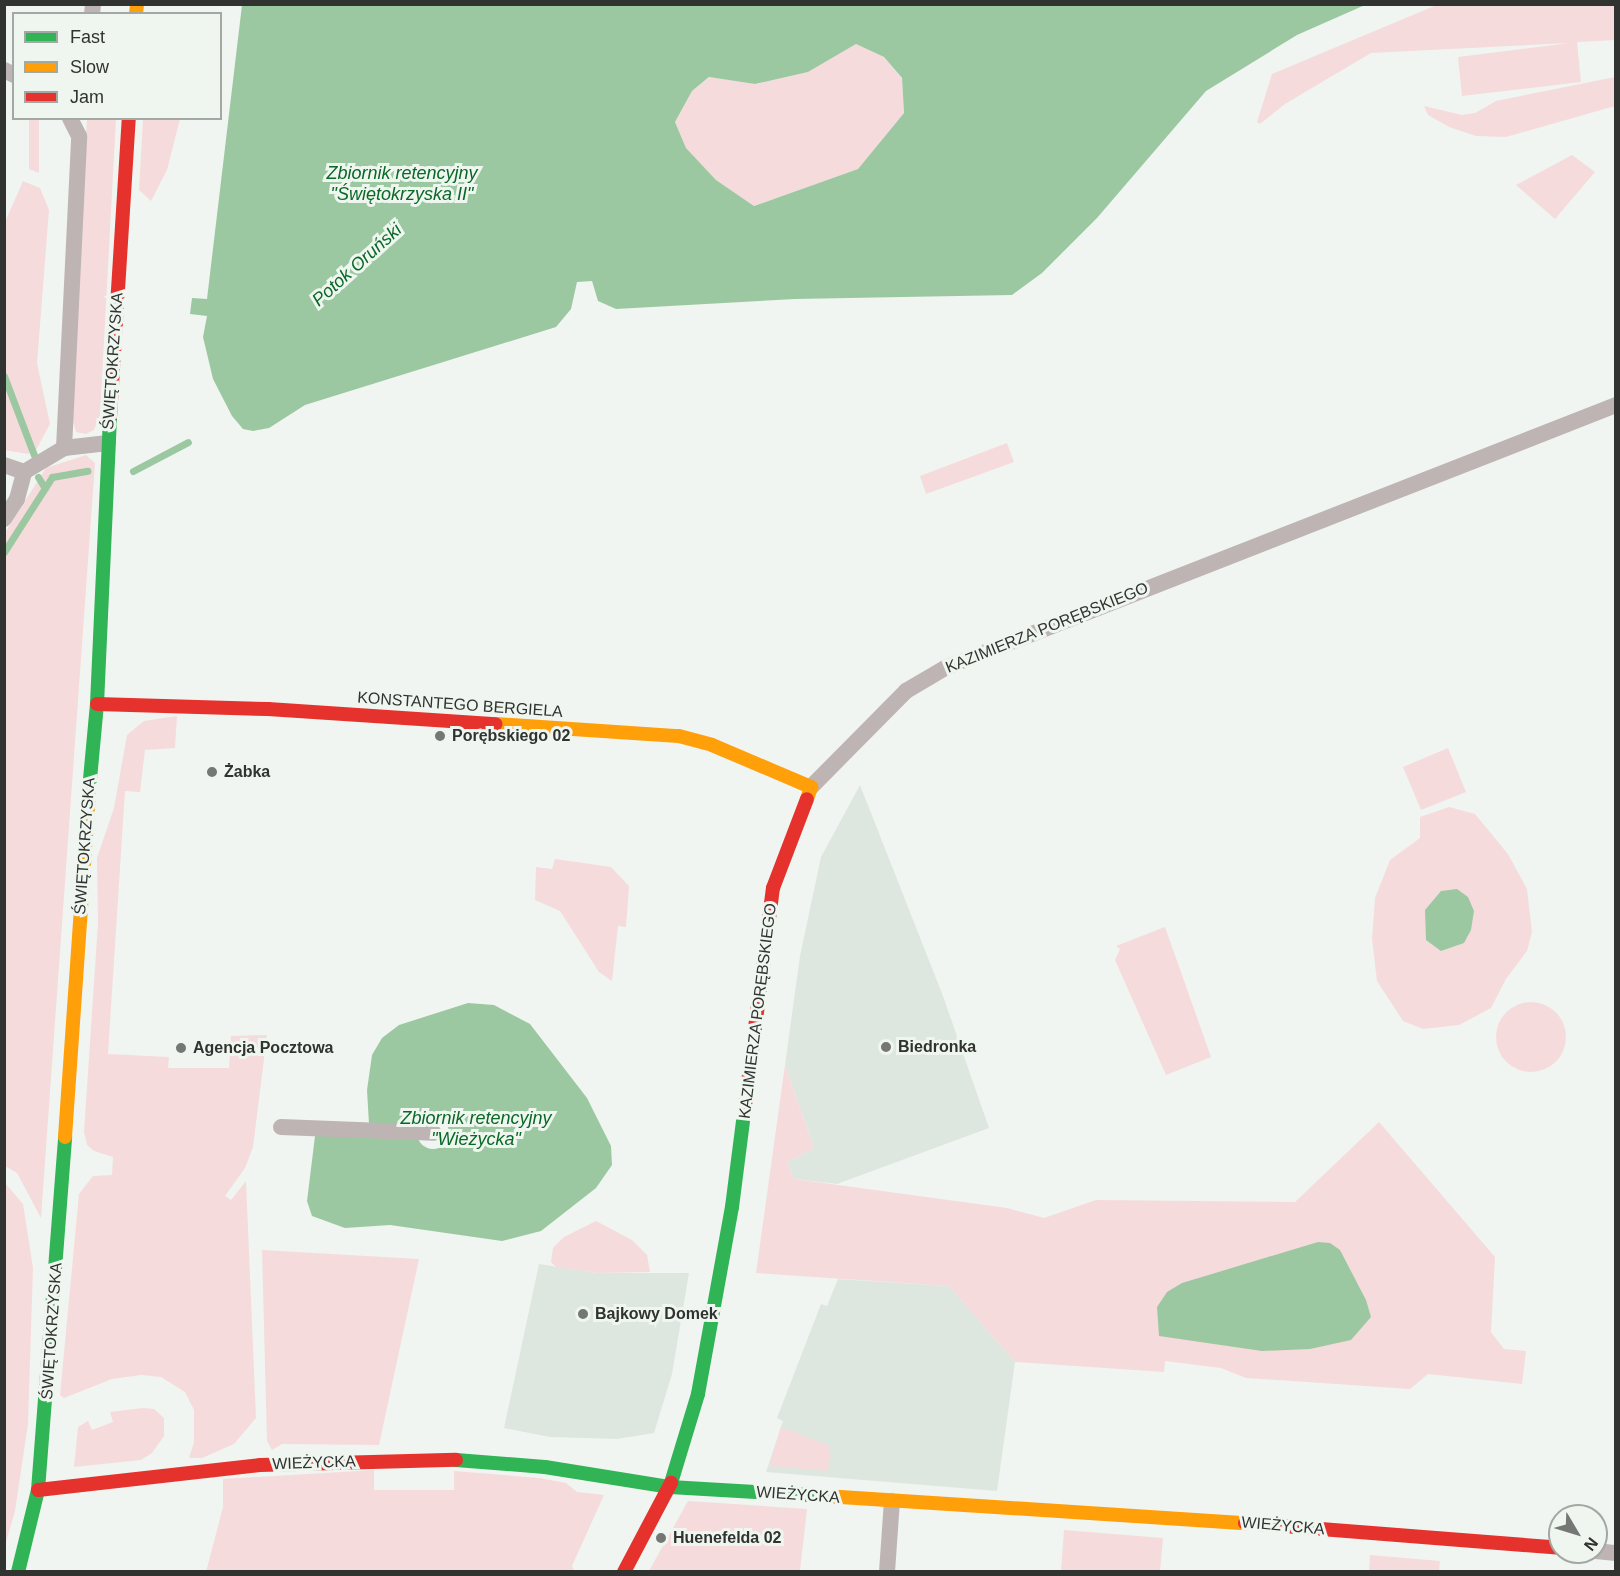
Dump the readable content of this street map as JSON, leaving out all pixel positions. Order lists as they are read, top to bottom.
{
  "streets": {
    "street": [
      "ŚWIĘTOKRZYSKA",
      "KAZIMIERZA PORĘBSKIEGO",
      "KONSTANTEGO BERGIELA",
      "WIEŻYCKA"
    ]
  },
  "crossings": [
    ["ŚWIĘTOKRZYSKA", "KONSTANTEGO BERGIELA"],
    ["ŚWIĘTOKRZYSKA", "WIEŻYCKA"],
    ["KAZIMIERZA PORĘBSKIEGO", "KONSTANTEGO BERGIELA"],
    ["KAZIMIERZA PORĘBSKIEGO", "WIEŻYCKA"]
  ],
  "water": ["Zbiornik retencyjny \"Świętokrzyska II\"", "Potok Oruński", "Zbiornik retencyjny \"Wieżycka\""],
  "places": [
    "Porębskiego 02",
    "Żabka",
    "Biedronka",
    "Agencja Pocztowa",
    "Bajkowy Domek",
    "Huenefelda 02"
  ],
  "legend": ["Fast", "Slow", "Jam"],
  "north": "bottom right"
}
